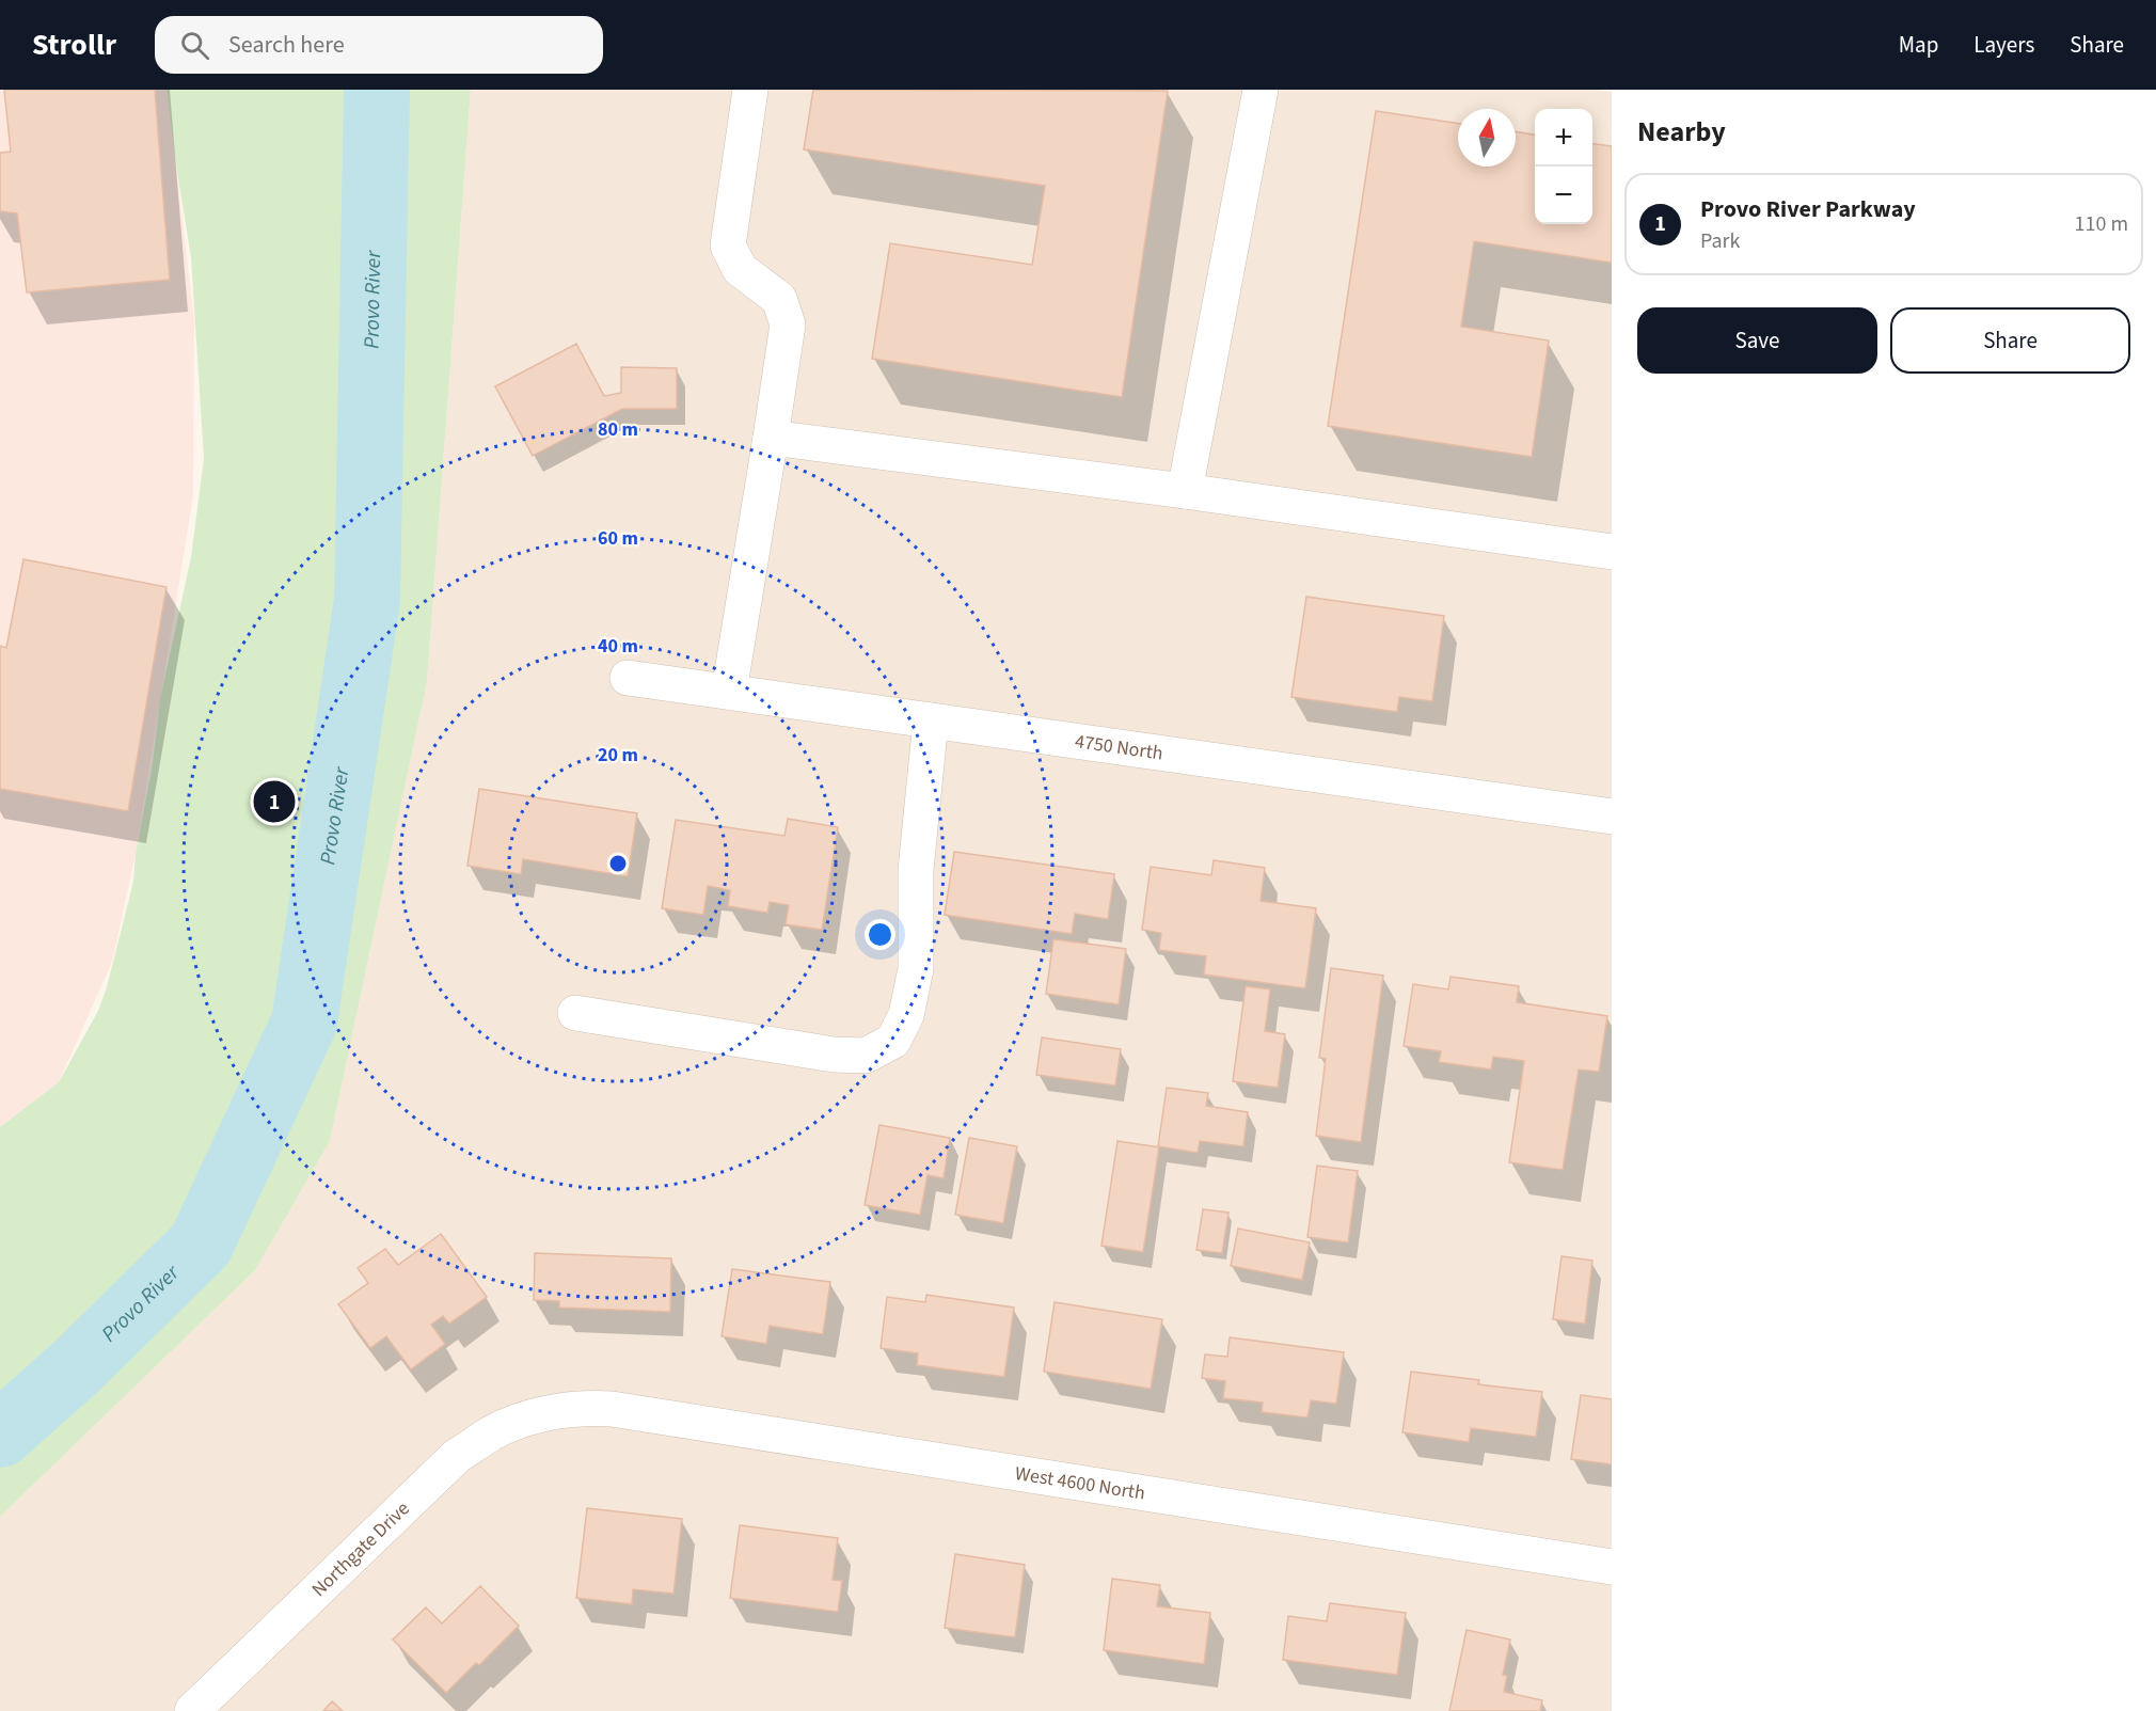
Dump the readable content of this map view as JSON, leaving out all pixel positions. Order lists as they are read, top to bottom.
{
  "streets": {
    "street": ["4750 North", "West 4600 North", "Northgate Drive"]
  },
  "crossings": [
    ["West 4600 North", "Northgate Drive"]
  ],
  "water": ["Provo River"],
  "north": "top",
  "page": {
    "header": "Strollr",
    "search": "Search here",
    "nav": ["Map", "Layers", "Share"],
    "heading": "Nearby",
    "map_buttons": ["+", "−"],
    "list": [
      {
        "mark": "1",
        "name": "Provo River Parkway",
        "note": "Park",
        "value": "110 m"
      }
    ],
    "buttons": ["Save", "Share"],
    "pins": "1"
  },
  "rings": [
    "80 m",
    "60 m",
    "40 m",
    "20 m"
  ]
}
